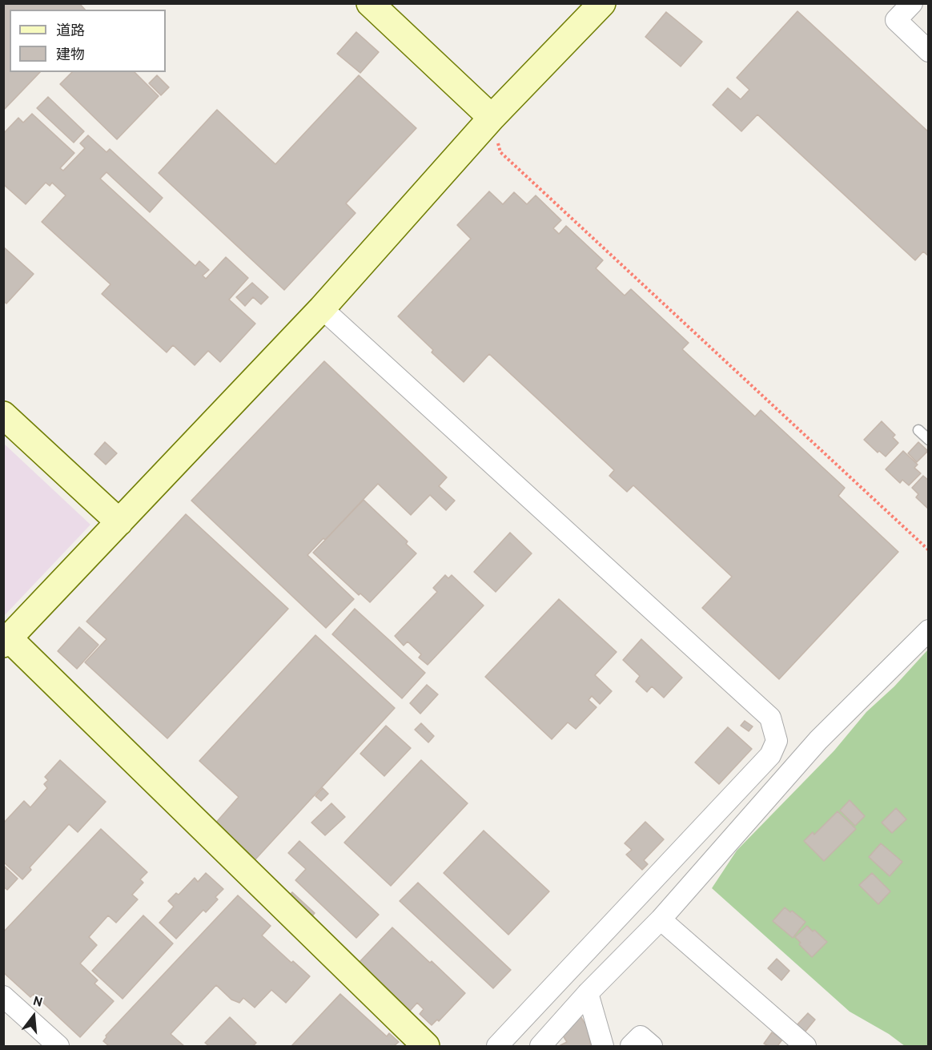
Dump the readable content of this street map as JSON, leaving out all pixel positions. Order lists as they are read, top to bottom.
{
  "legend": ["道路", "建物"],
  "north": "top"
}
